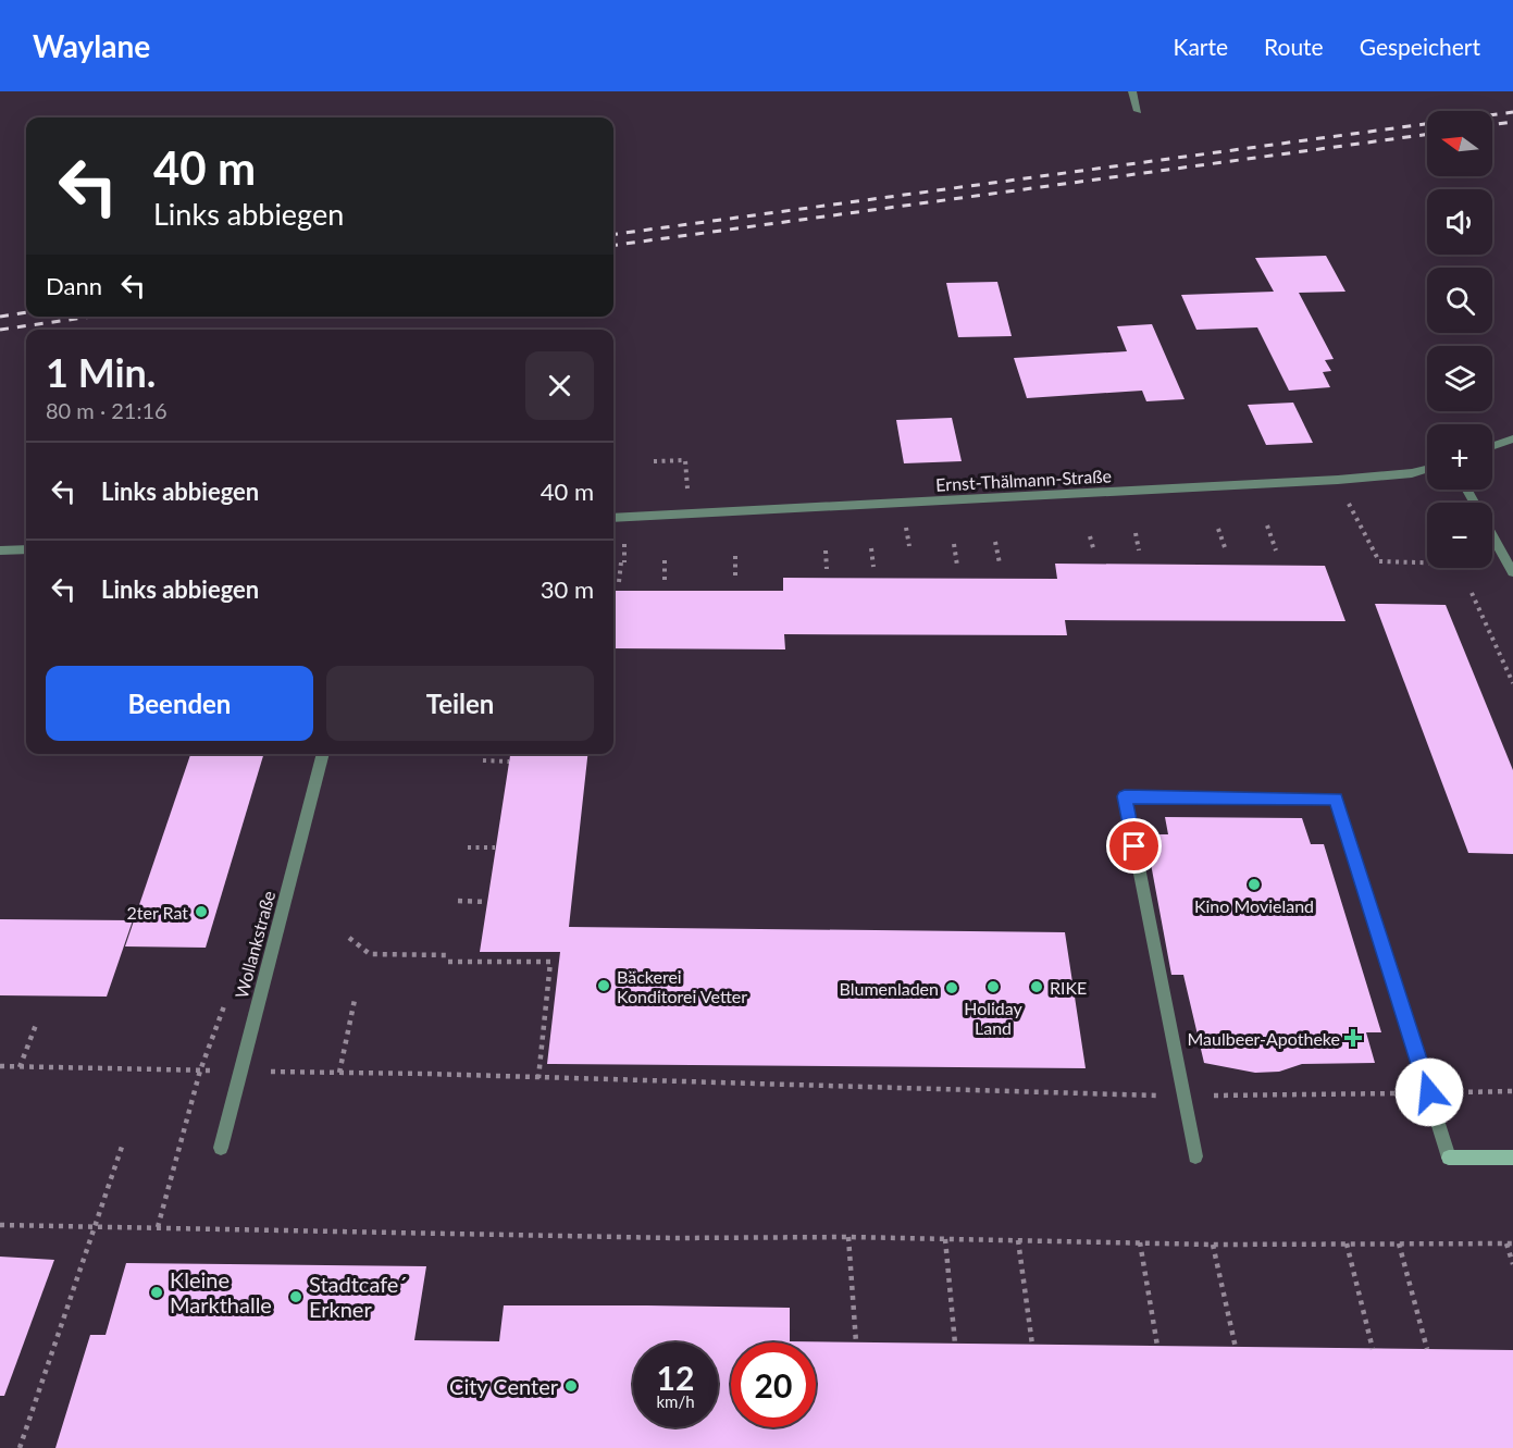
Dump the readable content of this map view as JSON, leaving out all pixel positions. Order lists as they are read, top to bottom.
{
  "streets": {
    "street": ["Ernst-Thälmann-Straße", "Wollankstraße"]
  },
  "places": {
    "other": [
      "Kino Movieland",
      "2ter Rat",
      "Bäckerei Konditorei Vetter",
      "Holiday Land",
      "RIKE",
      "Blumenladen",
      "Kleine Markthalle",
      "Stadtcafe´ Erkner",
      "City Center"
    ],
    "health": ["Maulbeer-Apotheke"]
  },
  "north": "left",
  "page": {
    "header": "Waylane",
    "nav": ["Karte", "Route", "Gespeichert"],
    "map_buttons": ["+", "−"],
    "turn": ["40 m", "Links abbiegen"],
    "then": "Dann",
    "heading": ["1 Min.", "80 m · 21:16"],
    "list": [
      {
        "name": "Links abbiegen",
        "value": "40 m"
      },
      {
        "name": "Links abbiegen",
        "value": "30 m"
      }
    ],
    "buttons": ["Beenden", "Teilen"],
    "speed": "12 km/h",
    "limit": "20"
  }
}
